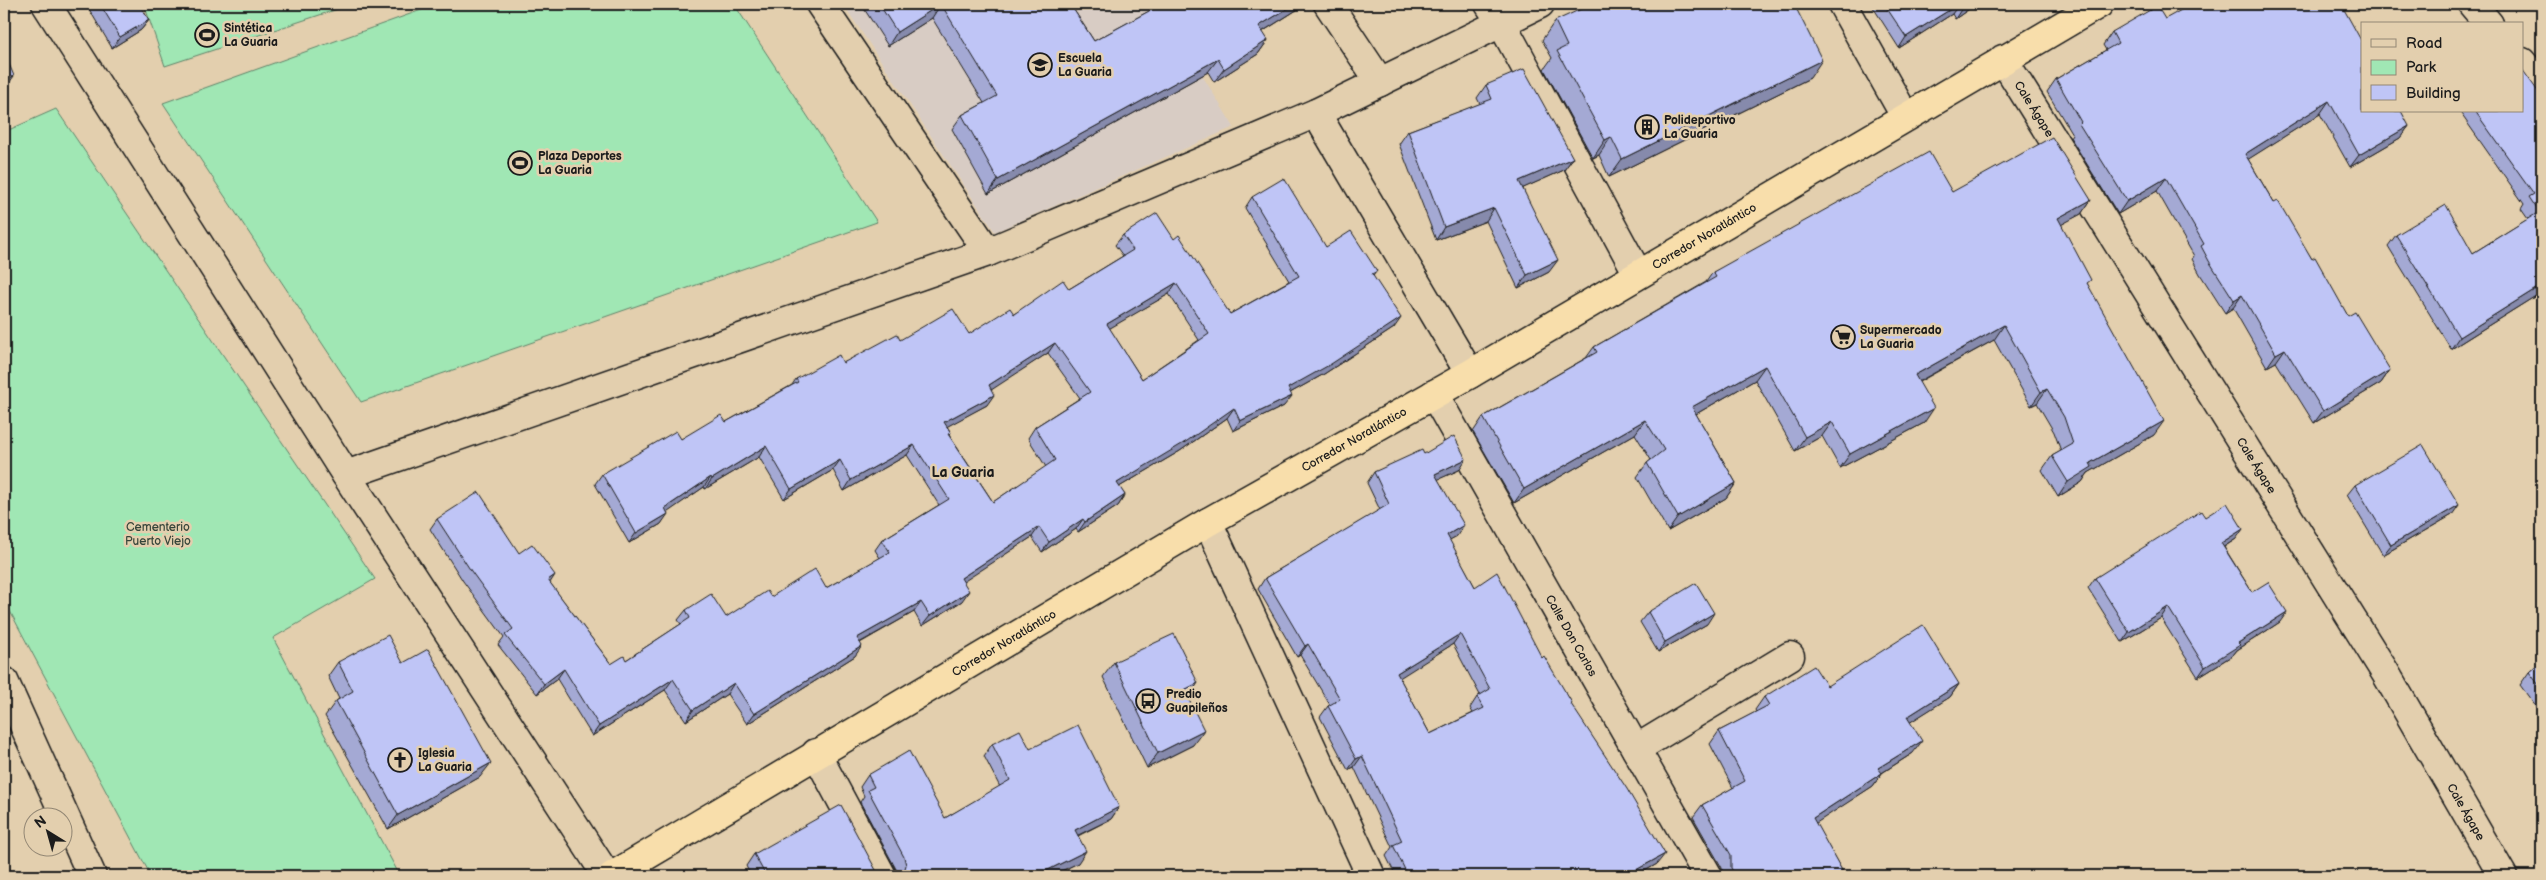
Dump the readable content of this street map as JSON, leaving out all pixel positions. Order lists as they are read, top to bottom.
{
  "streets": {
    "highway": ["Corredor Noratlántico"],
    "street": ["Cale Ágape", "Calle Don Carlos"]
  },
  "crossings": [
    ["Cale Ágape", "Corredor Noratlántico"],
    ["Corredor Noratlántico", "Calle Don Carlos"]
  ],
  "districts": ["La Guaria"],
  "parks": ["Cementerio Puerto Viejo"],
  "places": {
    "sports": ["Sintética La Guaria", "Plaza Deportes La Guaria"],
    "school or university": ["Escuela La Guaria"],
    "building": ["Polideportivo La Guaria"],
    "supermarket": ["Supermercado La Guaria"],
    "bus stop": ["Predio Guapileños"],
    "church": ["Iglesia La Guaria"]
  },
  "legend": ["Road", "Park", "Building"],
  "north": "top left"
}
